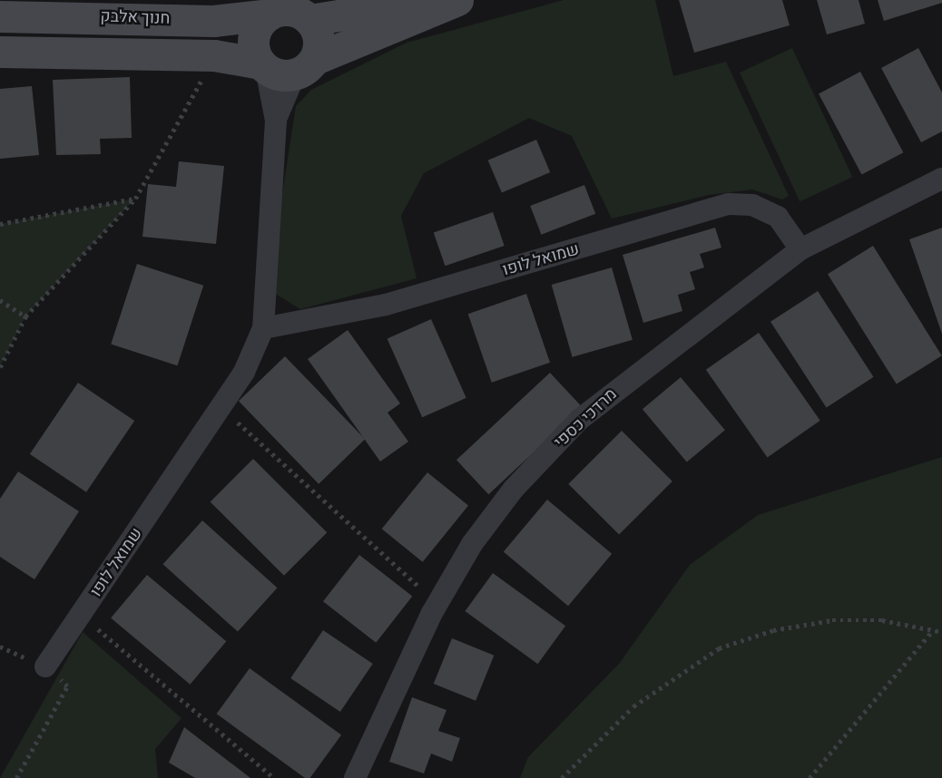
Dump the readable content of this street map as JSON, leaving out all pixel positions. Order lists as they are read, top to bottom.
{
  "streets": {
    "street": ["חנוך אלבק", "שמואל לופו", "מרדכי כספי"]
  },
  "crossings": [
    ["שמואל לופו", "מרדכי כספי"]
  ]
}
